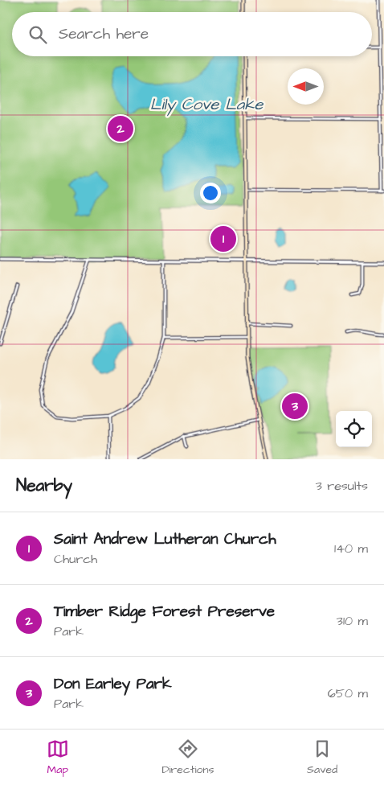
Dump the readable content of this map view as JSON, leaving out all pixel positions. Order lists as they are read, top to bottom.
{
  "water": ["Lily Cove Lake"],
  "north": "left",
  "page": {
    "search": "Search here",
    "pins": ["2", "1", "3"],
    "heading": ["Nearby", "3 results"],
    "list": [
      {
        "mark": "1",
        "name": "Saint Andrew Lutheran Church",
        "note": "Church",
        "value": "140 m"
      },
      {
        "mark": "2",
        "name": "Timber Ridge Forest Preserve",
        "note": "Park",
        "value": "310 m"
      },
      {
        "mark": "3",
        "name": "Don Earley Park",
        "note": "Park",
        "value": "650 m"
      }
    ],
    "nav": ["Map", "Directions", "Saved"]
  }
}
